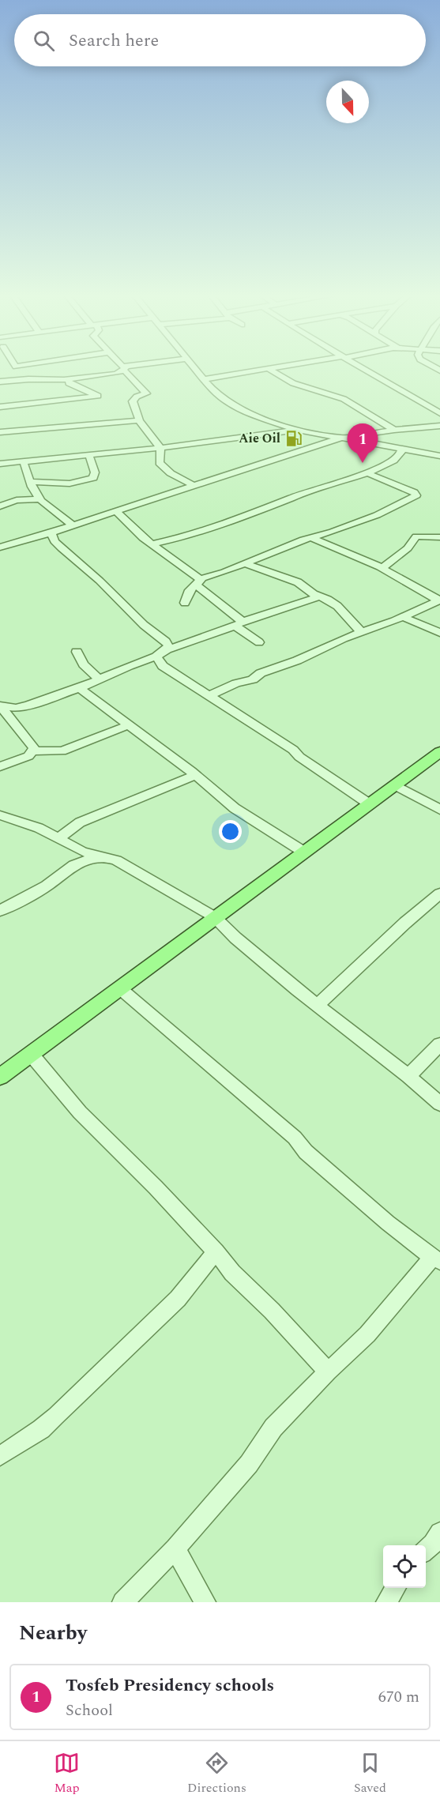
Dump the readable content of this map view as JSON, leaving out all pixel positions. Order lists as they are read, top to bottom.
{
  "places": {
    "fuel station": ["Aie Oil"]
  },
  "north": "bottom",
  "page": {
    "search": "Search here",
    "pins": "1",
    "heading": "Nearby",
    "list": [
      {
        "mark": "1",
        "name": "Tosfeb Presidency schools",
        "note": "School",
        "value": "670 m"
      }
    ],
    "nav": ["Map", "Directions", "Saved"]
  }
}
